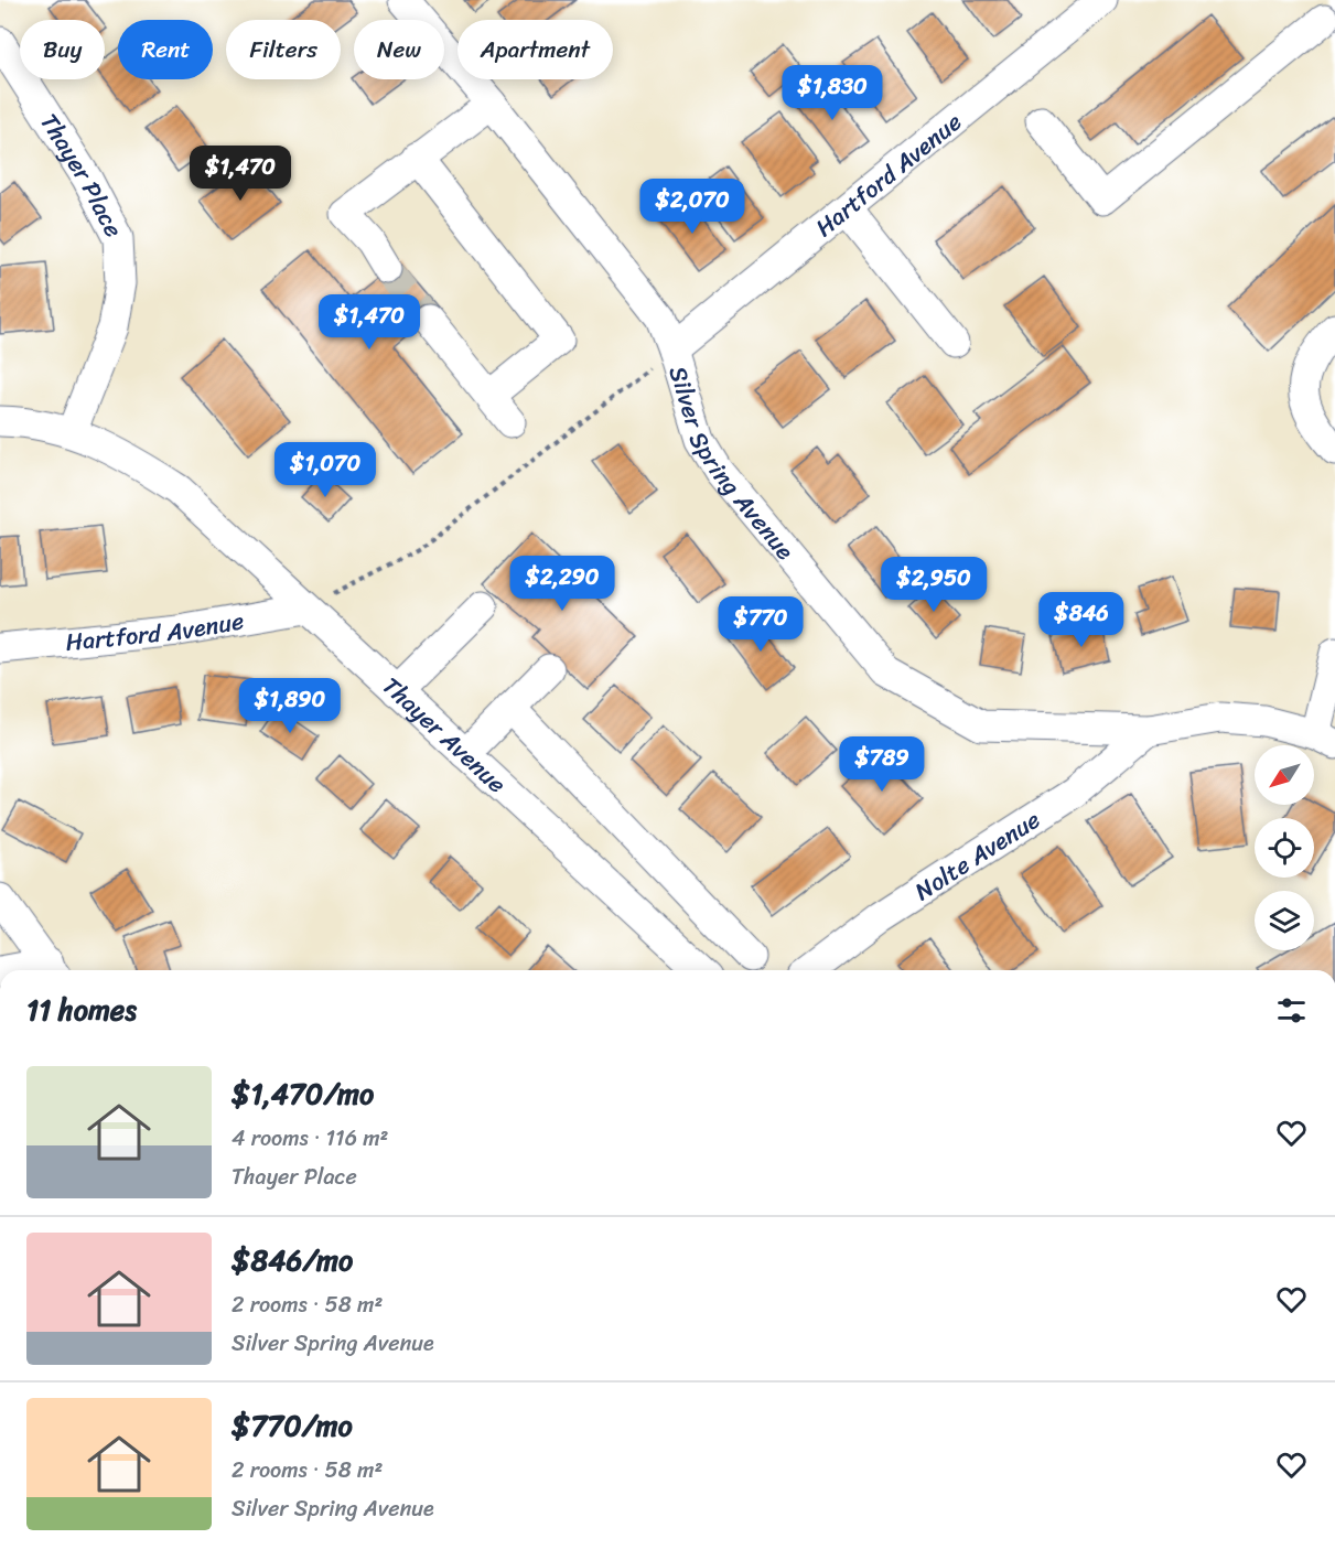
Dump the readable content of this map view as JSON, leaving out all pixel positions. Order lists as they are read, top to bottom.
{
  "streets": {
    "street": [
      "Hartford Avenue",
      "Thayer Place",
      "Silver Spring Avenue",
      "Thayer Avenue",
      "Nolte Avenue"
    ]
  },
  "crossings": [
    ["Hartford Avenue", "Silver Spring Avenue"],
    ["Hartford Avenue", "Thayer Avenue"],
    ["Thayer Place", "Thayer Avenue"],
    ["Silver Spring Avenue", "Nolte Avenue"]
  ],
  "north": "bottom left",
  "page": {
    "chip": [
      "Buy",
      "Rent",
      "Filters",
      "New",
      "Apartment"
    ],
    "price": [
      "$1,830",
      "$1,470",
      "$2,070",
      "$1,470",
      "$1,070",
      "$2,290",
      "$2,950",
      "$846",
      "$770",
      "$1,890",
      "$789"
    ],
    "heading": "11 homes",
    "list": [
      {
        "name": "$1,470/mo",
        "note": "4 rooms · 116 m² · Thayer Place"
      },
      {
        "name": "$846/mo",
        "note": "2 rooms · 58 m² · Silver Spring Avenue"
      },
      {
        "name": "$770/mo",
        "note": "2 rooms · 58 m² · Silver Spring Avenue"
      }
    ]
  }
}
